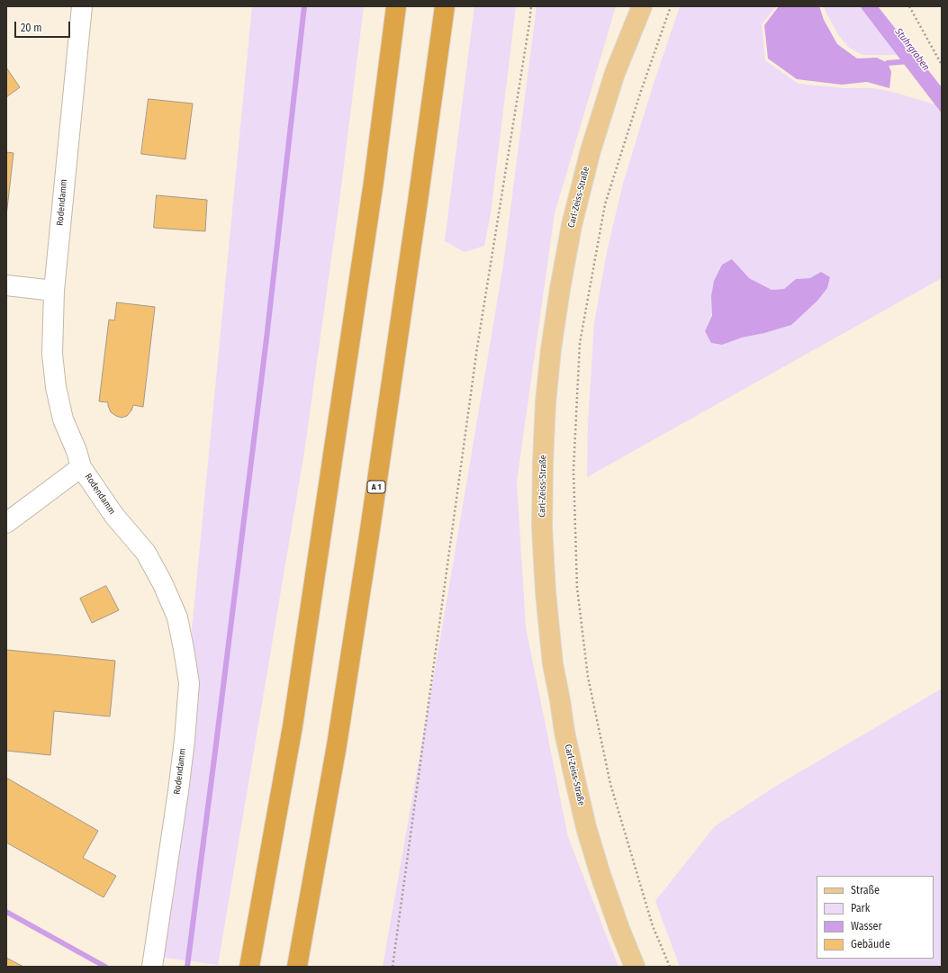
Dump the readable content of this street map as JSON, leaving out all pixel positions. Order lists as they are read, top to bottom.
{
  "streets": {
    "highway": ["A 1"],
    "main road": ["Carl-Zeiss-Straße"],
    "street": ["Rodendamm"]
  },
  "water": ["Stuhrgraben"],
  "legend": [
    "Straße",
    "Park",
    "Wasser",
    "Gebäude"
  ],
  "scale_bar": "20 m"
}
